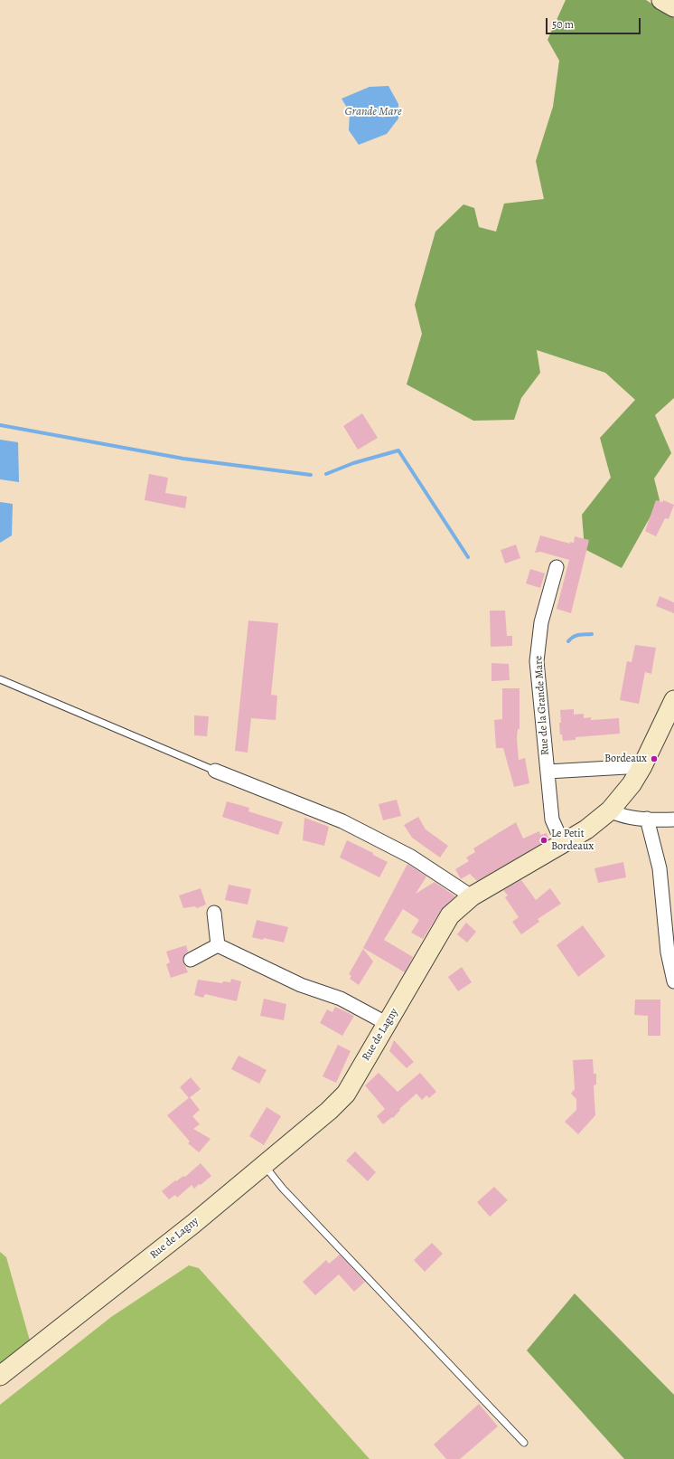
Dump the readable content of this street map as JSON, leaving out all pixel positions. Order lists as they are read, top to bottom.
{
  "streets": {
    "main road": ["Rue de Lagny"],
    "street": ["Rue de la Grande Mare"]
  },
  "crossings": [
    ["Rue de la Grande Mare", "Rue de Lagny"]
  ],
  "water": ["Grande Mare"],
  "places": ["Bordeaux", "Le Petit Bordeaux"],
  "scale_bar": "50 m"
}
